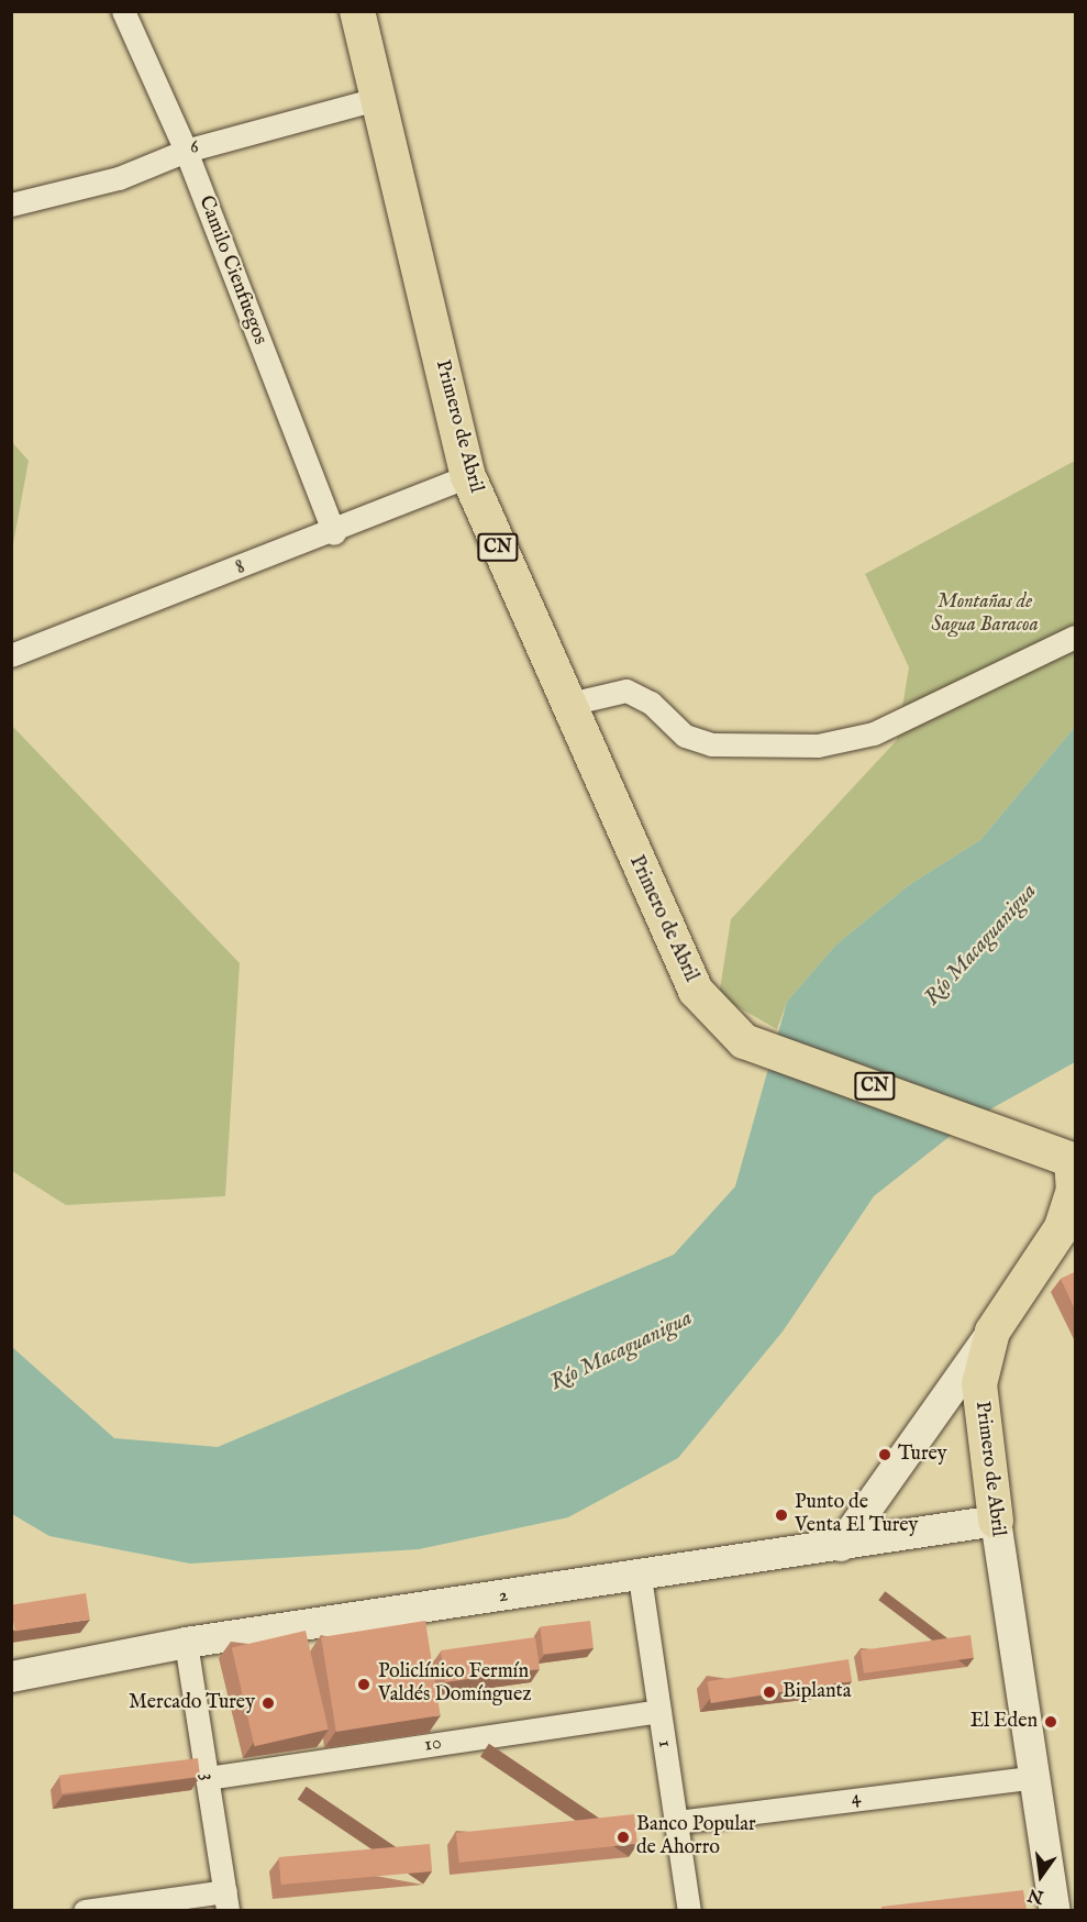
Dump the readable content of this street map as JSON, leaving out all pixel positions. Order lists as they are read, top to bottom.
{
  "streets": {
    "main road": ["Primero de Abril", "CN", "2"],
    "street": [
      "6",
      "Camilo Cienfuegos",
      "8",
      "1",
      "10",
      "3",
      "4"
    ]
  },
  "crossings": [
    ["6", "Camilo Cienfuegos"],
    ["6", "Primero de Abril"],
    ["Camilo Cienfuegos", "8"],
    ["Primero de Abril", "8"],
    ["Primero de Abril", "2"],
    ["Primero de Abril", "4"],
    ["2", "1"],
    ["2", "3"],
    ["1", "10"],
    ["1", "4"],
    ["10", "3"]
  ],
  "water": ["Río Macaguanigua"],
  "parks": ["Montañas de Sagua Baracoa"],
  "places": [
    "Turey",
    "Punto de Venta El Turey",
    "Policlínico Fermín Valdés Domínguez",
    "Biplanta",
    "Mercado Turey",
    "El Eden",
    "Banco Popular de Ahorro"
  ],
  "north": "bottom"
}
